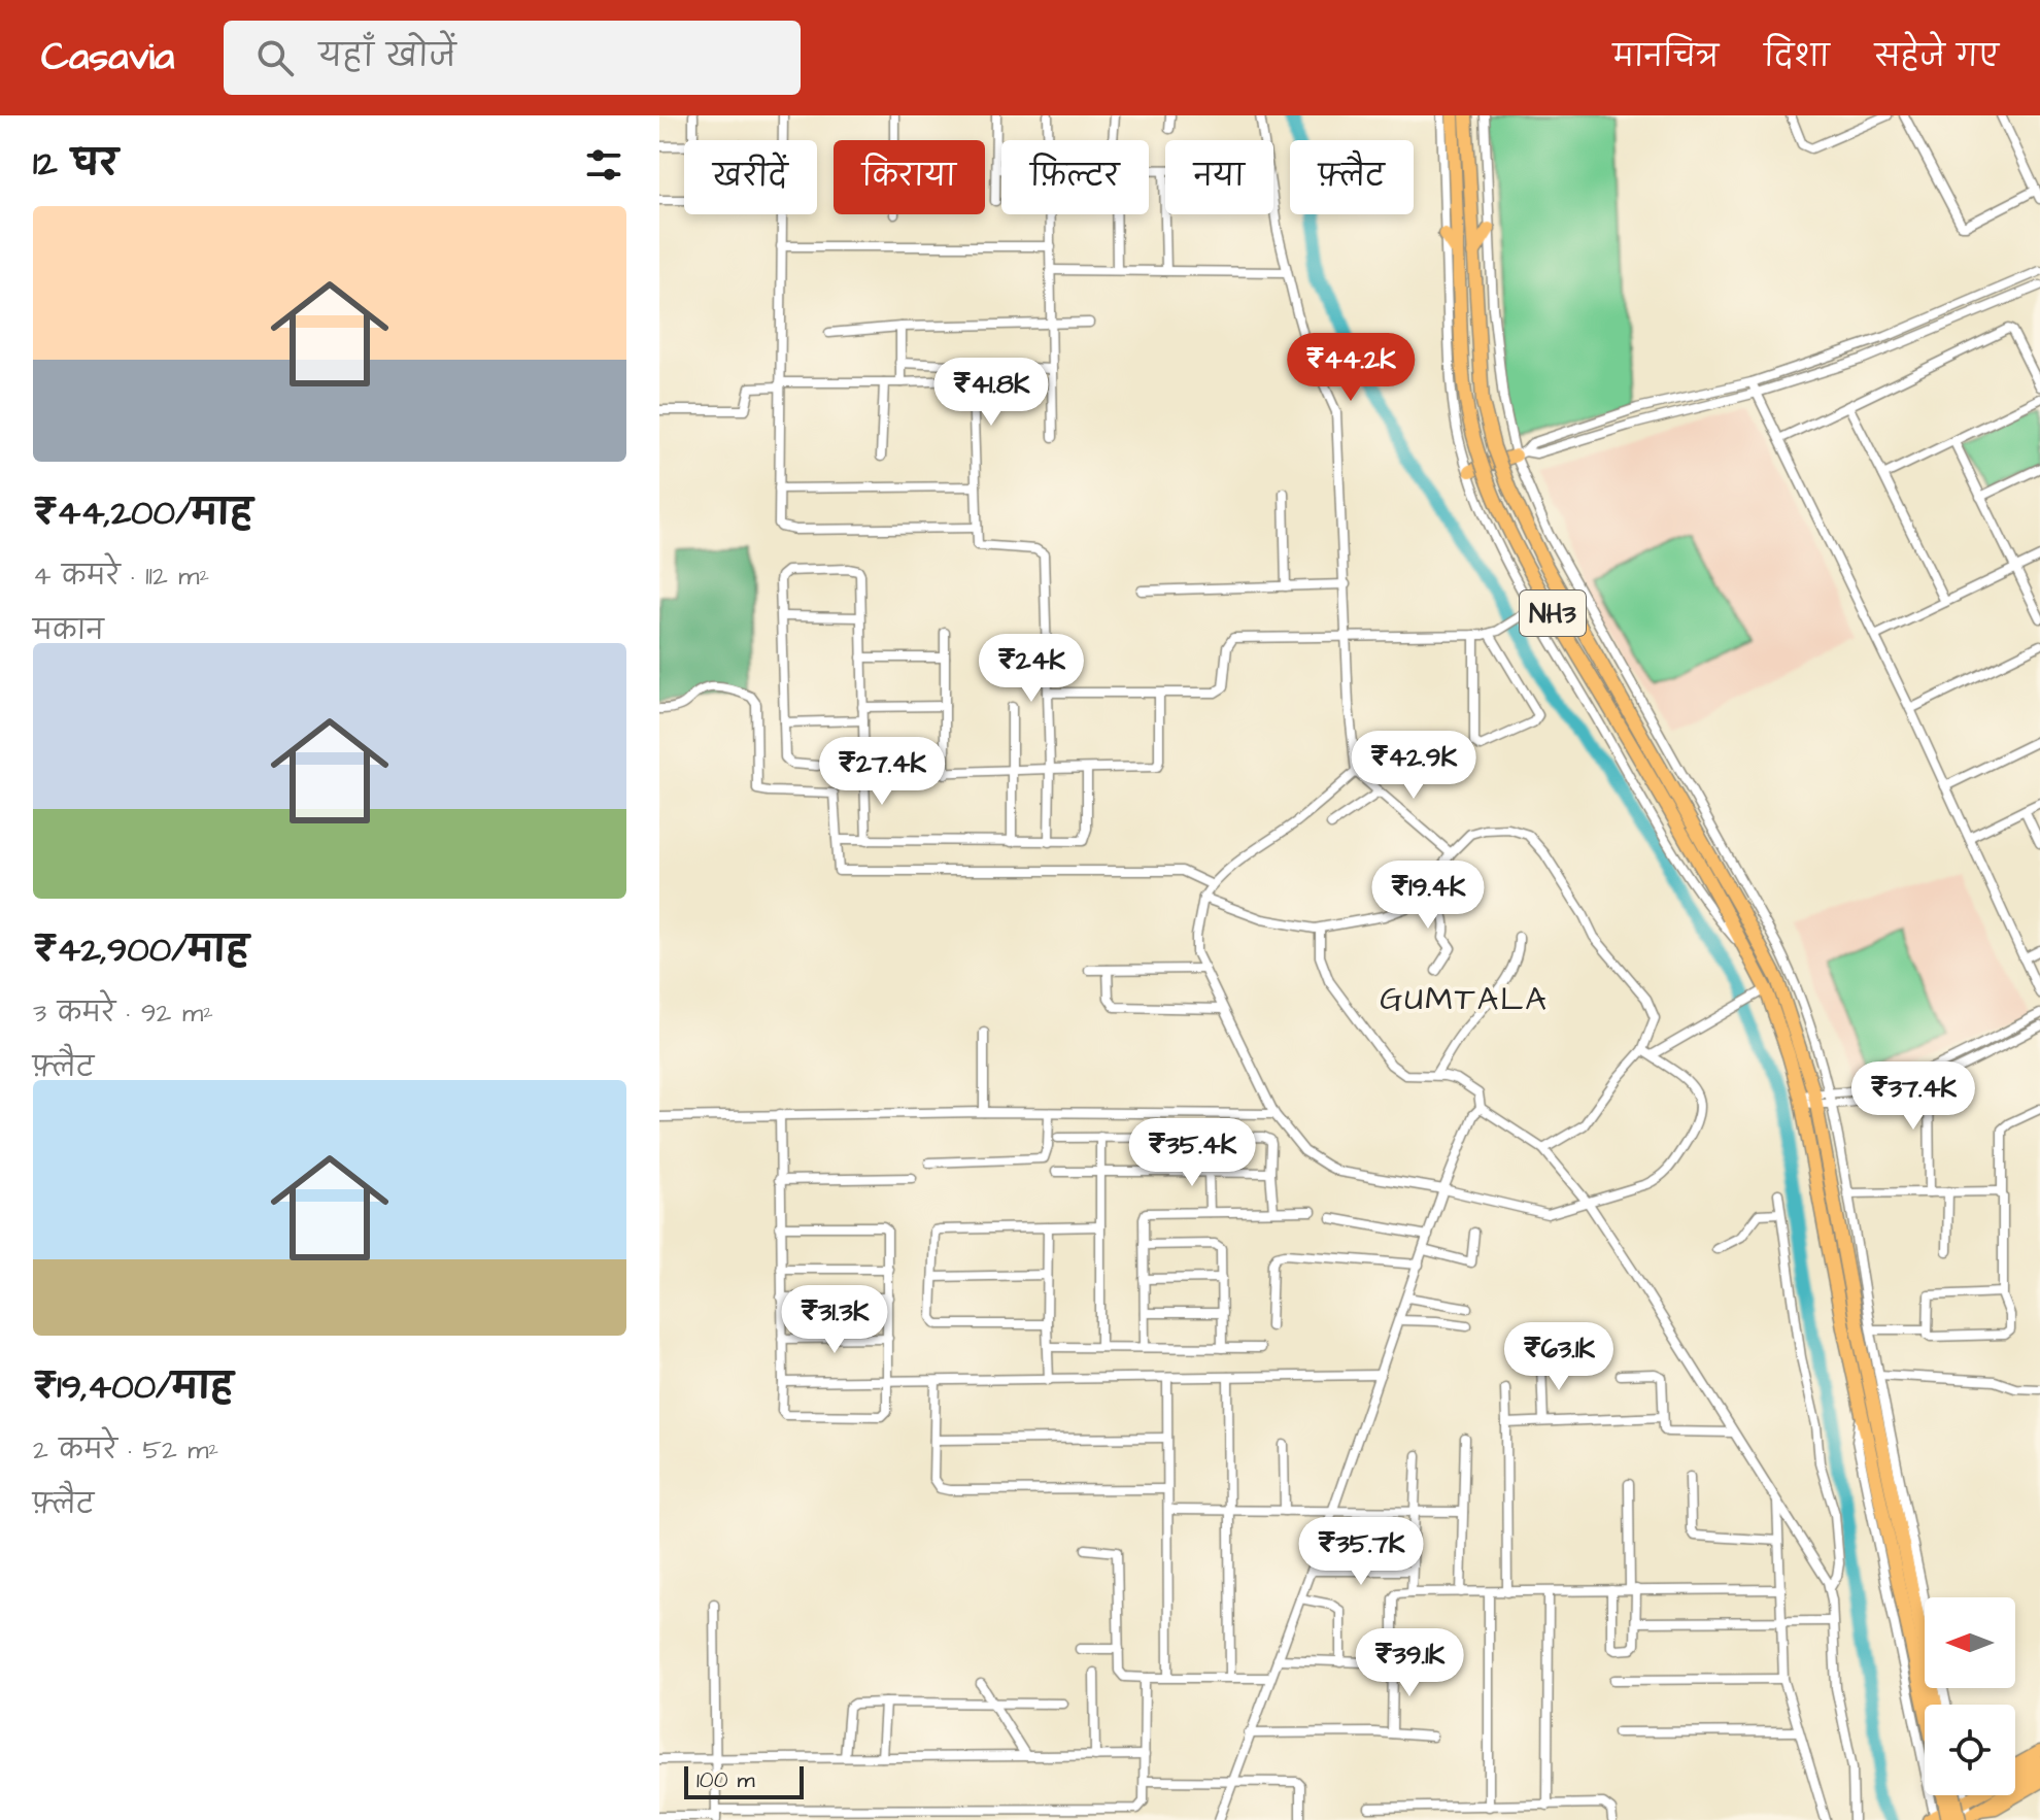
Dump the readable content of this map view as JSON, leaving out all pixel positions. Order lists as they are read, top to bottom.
{
  "streets": {
    "highway": ["NH3"]
  },
  "districts": ["GUMTALA"],
  "scale_bar": "100 m",
  "north": "left",
  "page": {
    "header": "Casavia",
    "search": "यहाँ खोजें",
    "nav": ["मानचित्र", "दिशा", "सहेजे गए"],
    "heading": "12 घर",
    "chip": [
      "खरीदें",
      "किराया",
      "फ़िल्टर",
      "नया",
      "फ़्लैट"
    ],
    "list": [
      {
        "name": "₹44,200/माह",
        "note": "4 कमरे · 112 m² · मकान"
      },
      {
        "name": "₹42,900/माह",
        "note": "3 कमरे · 92 m² · फ़्लैट"
      },
      {
        "name": "₹19,400/माह",
        "note": "2 कमरे · 52 m² · फ़्लैट"
      }
    ],
    "price": [
      "₹44.2K",
      "₹41.8K",
      "₹24K",
      "₹42.9K",
      "₹27.4K",
      "₹19.4K",
      "₹37.4K",
      "₹35.4K",
      "₹31.3K",
      "₹63.1K",
      "₹35.7K",
      "₹39.1K"
    ],
    "scale": "100 m"
  }
}
